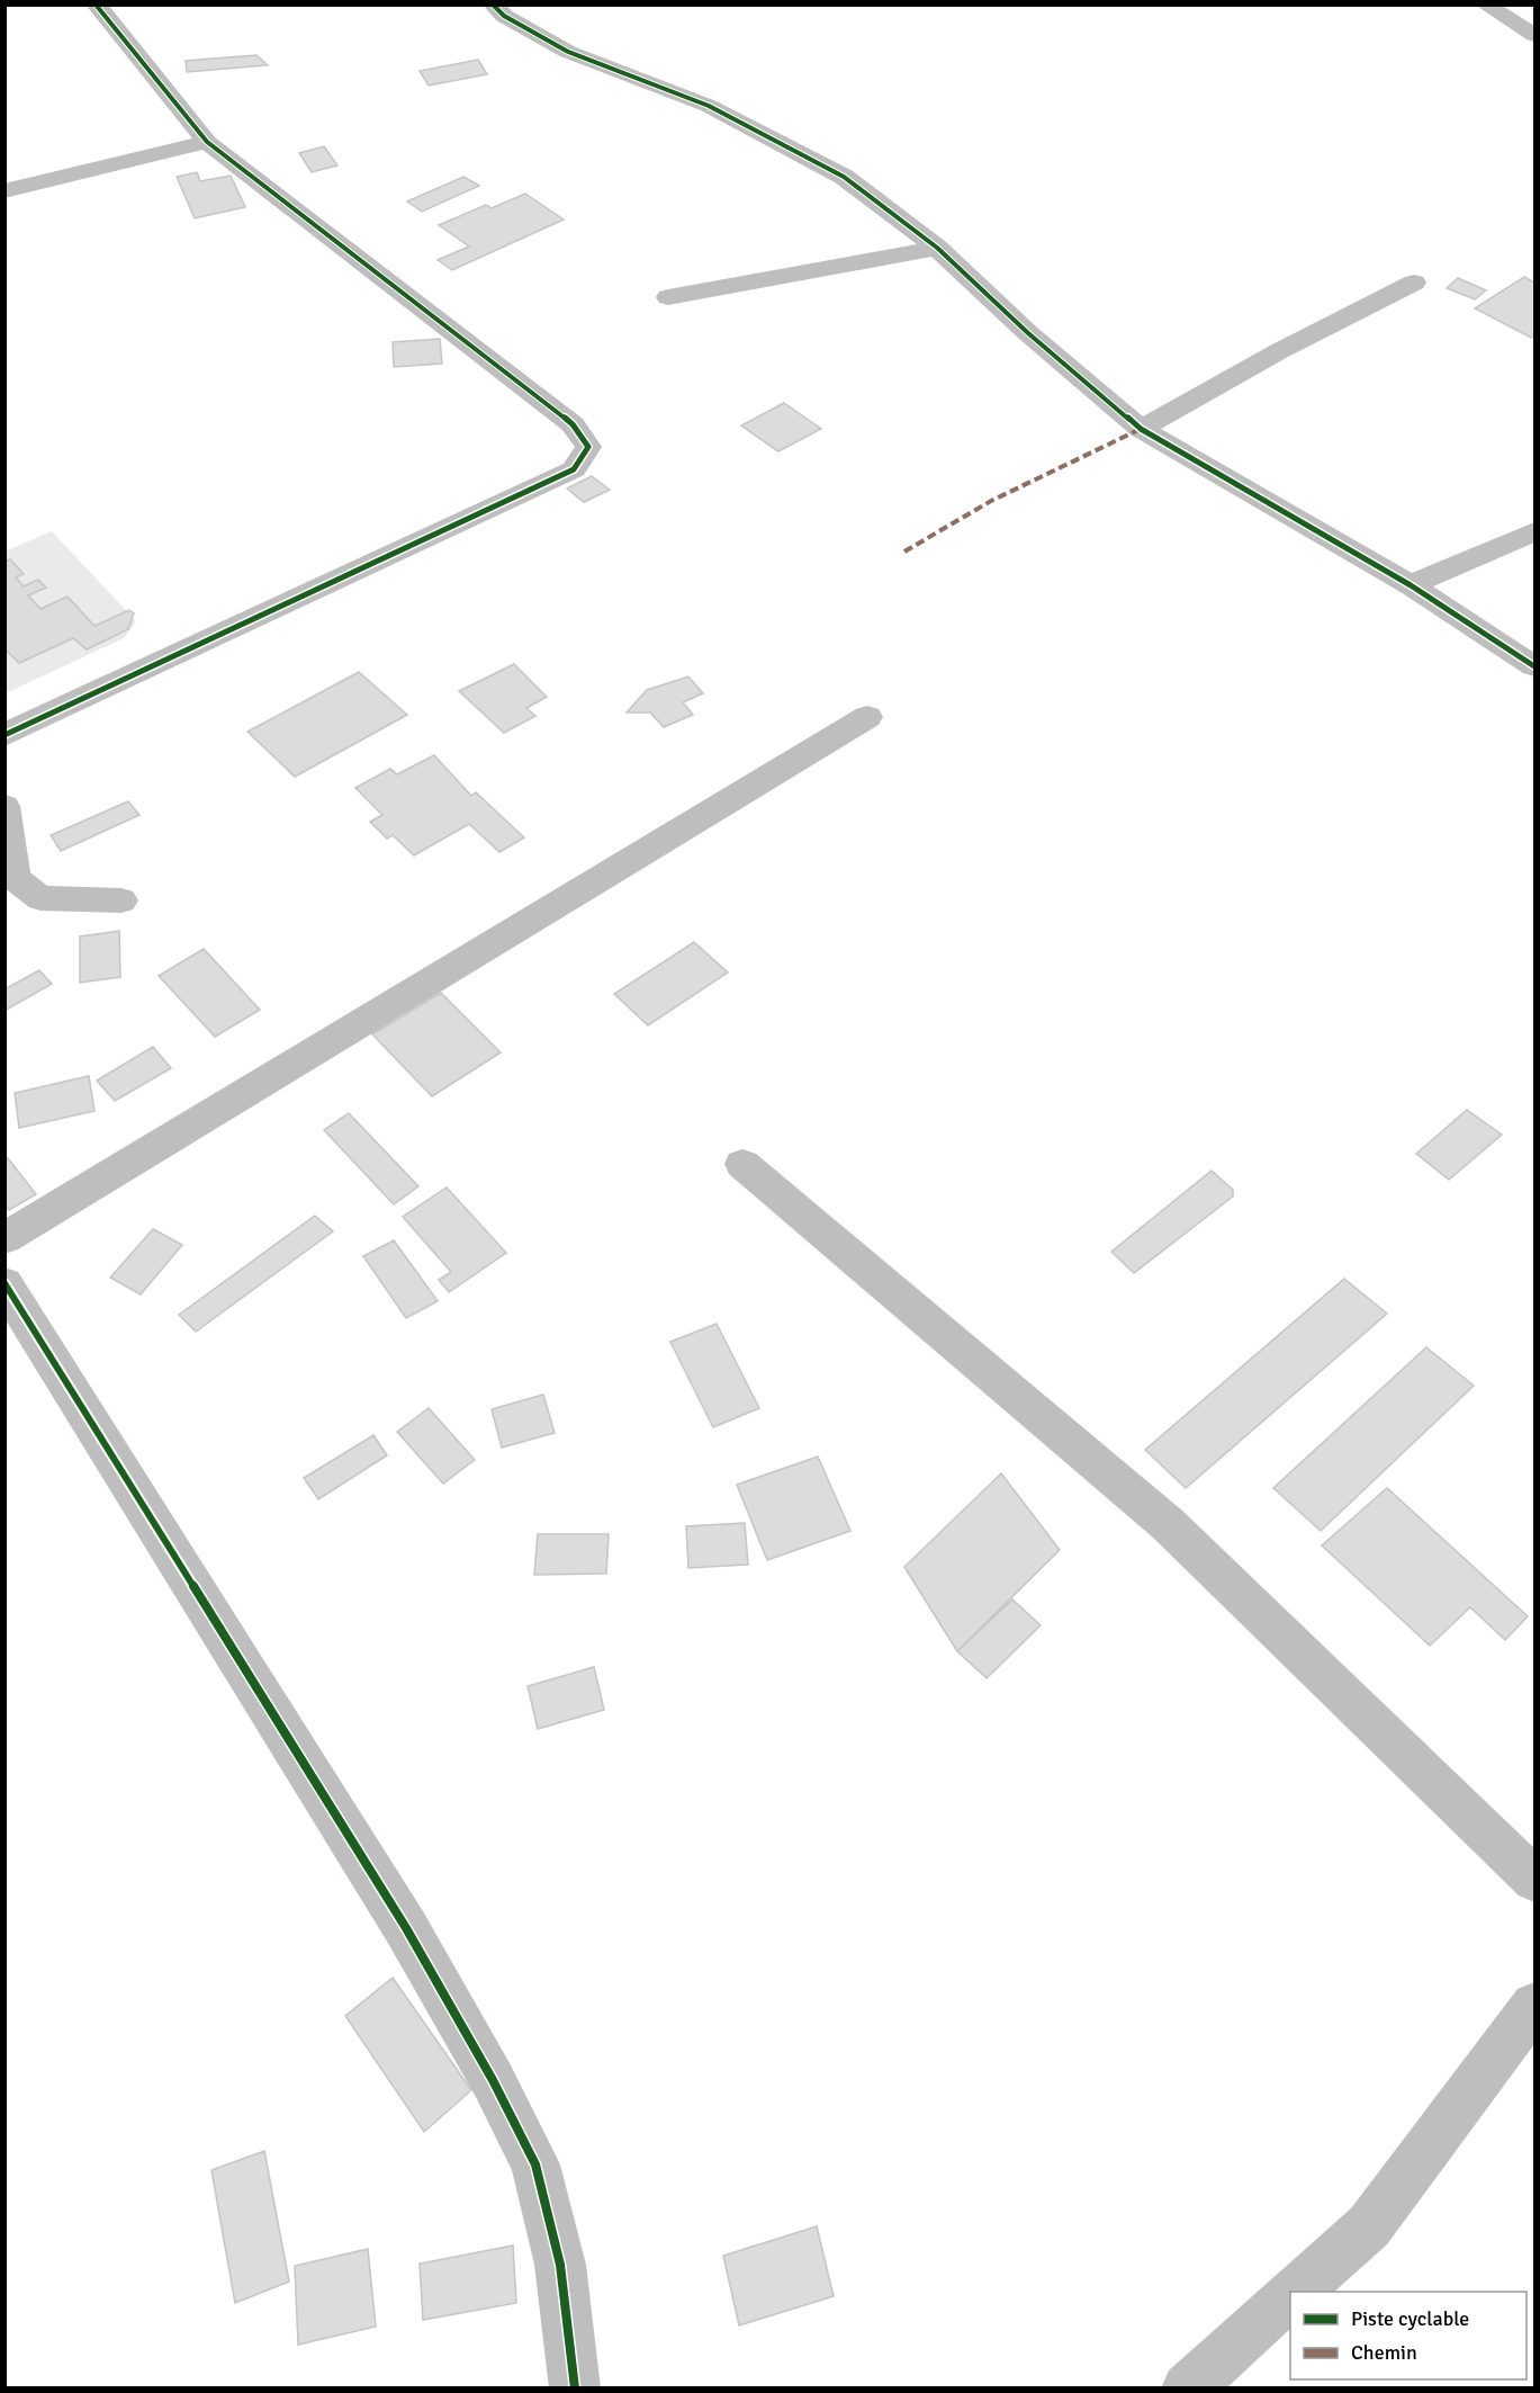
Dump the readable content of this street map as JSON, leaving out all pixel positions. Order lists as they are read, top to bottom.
{
  "legend": ["Piste cyclable", "Chemin"]
}
